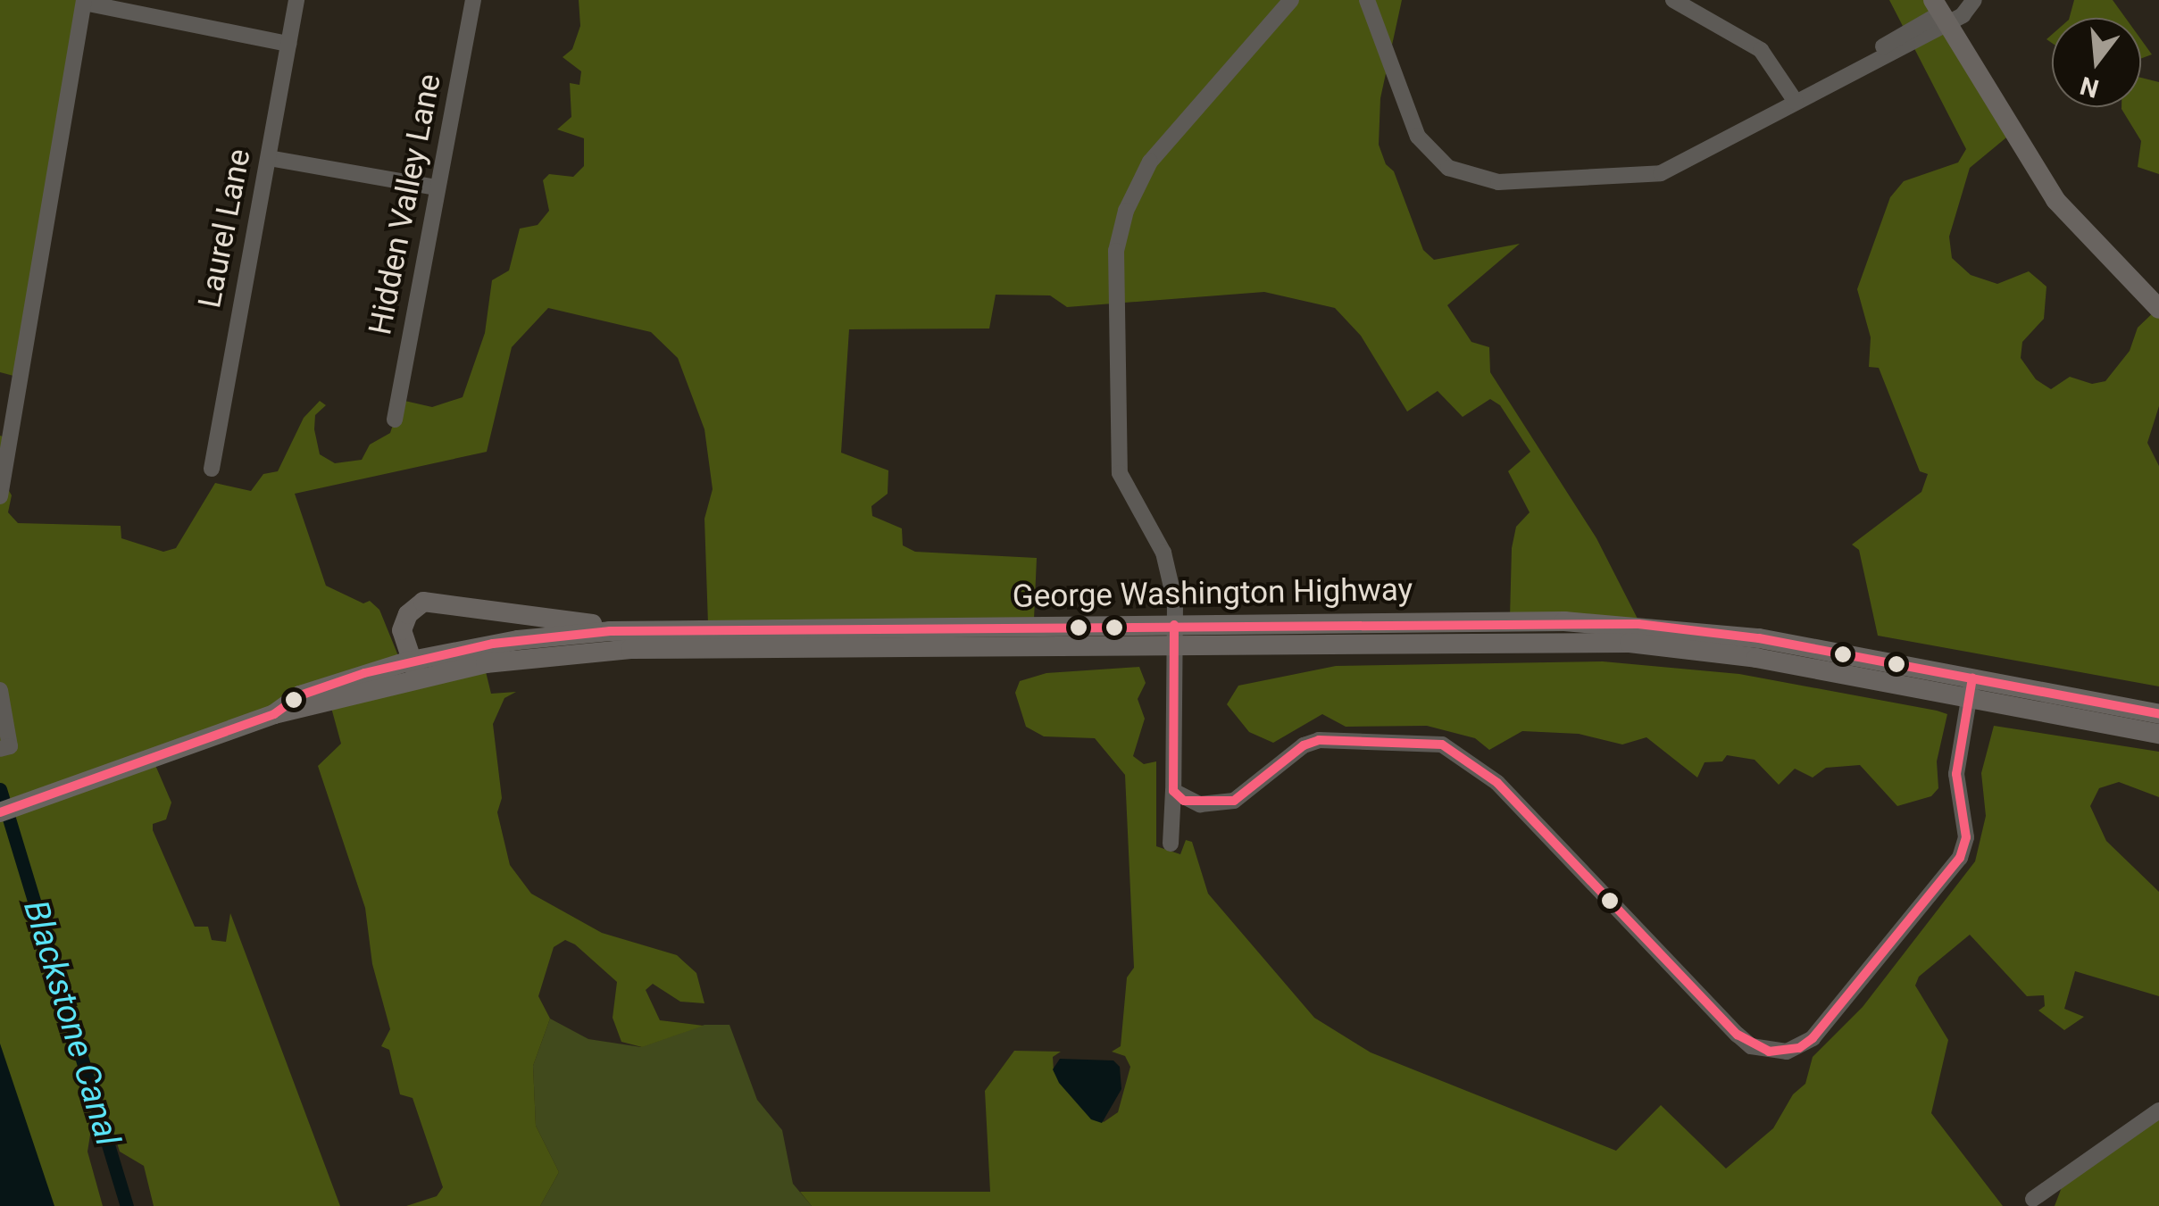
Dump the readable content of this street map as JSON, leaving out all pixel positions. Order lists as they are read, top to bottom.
{
  "streets": {
    "main road": ["George Washington Highway"],
    "street": ["Hidden Valley Lane", "Laurel Lane"]
  },
  "water": ["Blackstone Canal"],
  "north": "bottom"
}
